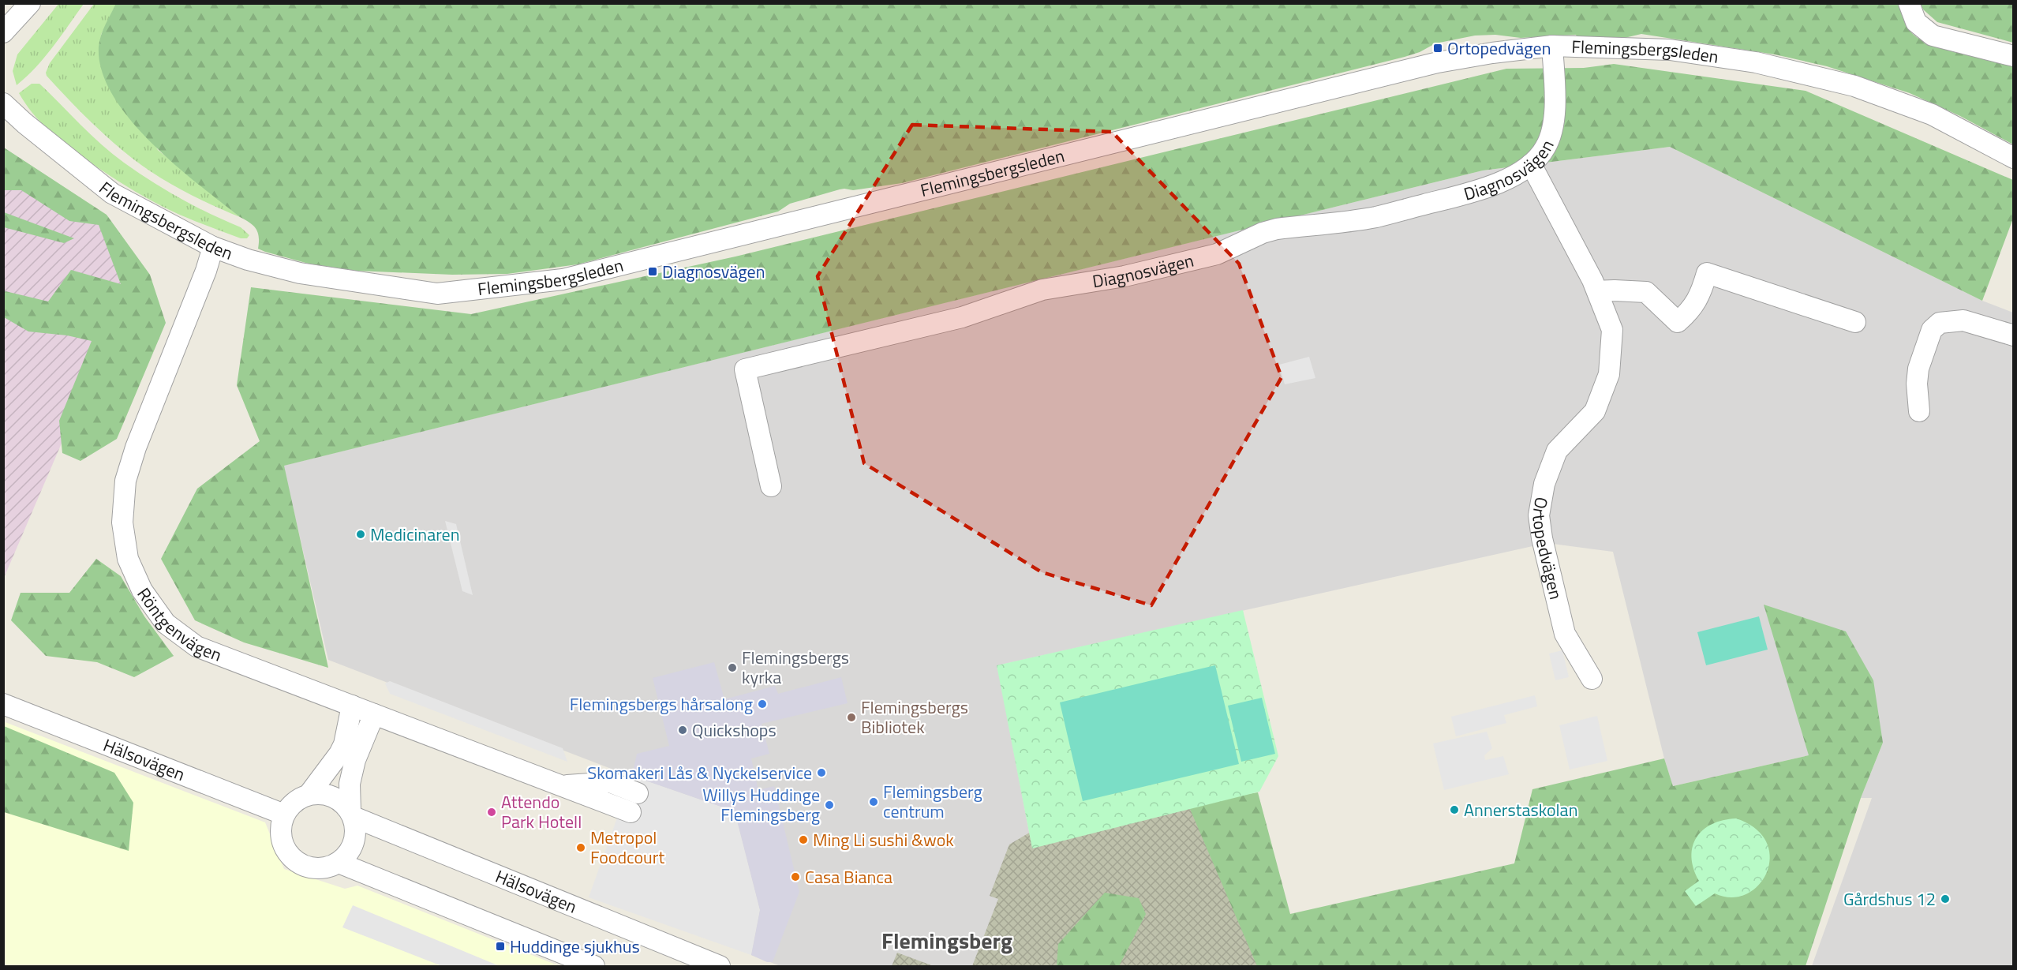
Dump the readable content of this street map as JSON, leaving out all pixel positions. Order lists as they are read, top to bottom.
{
  "streets": {
    "street": [
      "Flemingsbergsleden",
      "Diagnosvägen",
      "Ortopedvägen",
      "Röntgenvägen",
      "Hälsovägen"
    ]
  },
  "crossings": [
    ["Flemingsbergsleden", "Diagnosvägen"],
    ["Flemingsbergsleden", "Röntgenvägen"],
    ["Diagnosvägen", "Ortopedvägen"]
  ],
  "districts": ["Flemingsberg"],
  "places": {
    "transit": ["Ortopedvägen", "Diagnosvägen", "Huddinge sjukhus"],
    "other": [
      "Medicinaren",
      "Flemingsbergs kyrka",
      "Flemingsbergs hårsalong",
      "Flemingsbergs Bibliotek",
      "Quickshops",
      "Skomakeri Lås & Nyckelservice",
      "Flemingsberg centrum",
      "Willys Huddinge Flemingsberg",
      "Annerstaskolan",
      "Attendo Park Hotell",
      "Ming Li sushi &wok",
      "Metropol Foodcourt",
      "Casa Bianca",
      "Gårdshus 12"
    ]
  }
}
